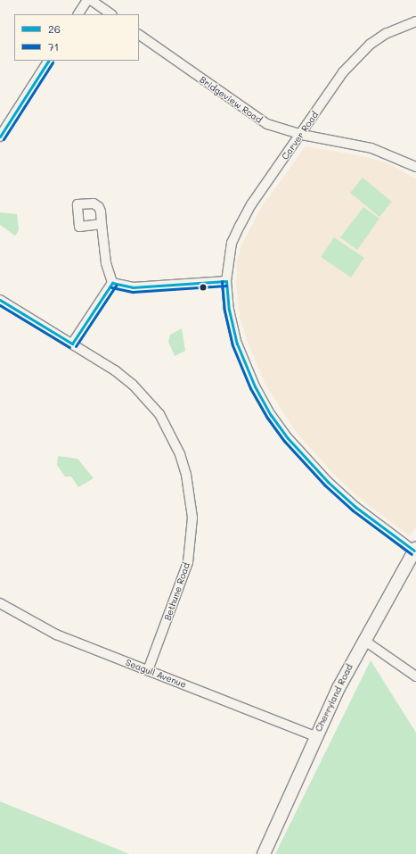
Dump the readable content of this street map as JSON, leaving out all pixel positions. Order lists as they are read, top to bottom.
{
  "streets": {
    "street": [
      "Bridgeview Road",
      "Carver Road",
      "Bethune Road",
      "Seagull Avenue",
      "Cherryland Road"
    ]
  },
  "crossings": [
    ["Bridgeview Road", "Carver Road"],
    ["Carver Road", "Cherryland Road"],
    ["Bethune Road", "Seagull Avenue"],
    ["Seagull Avenue", "Cherryland Road"]
  ],
  "lines": ["transit line 26", "transit line 71"],
  "legend": ["26", "71"]
}
